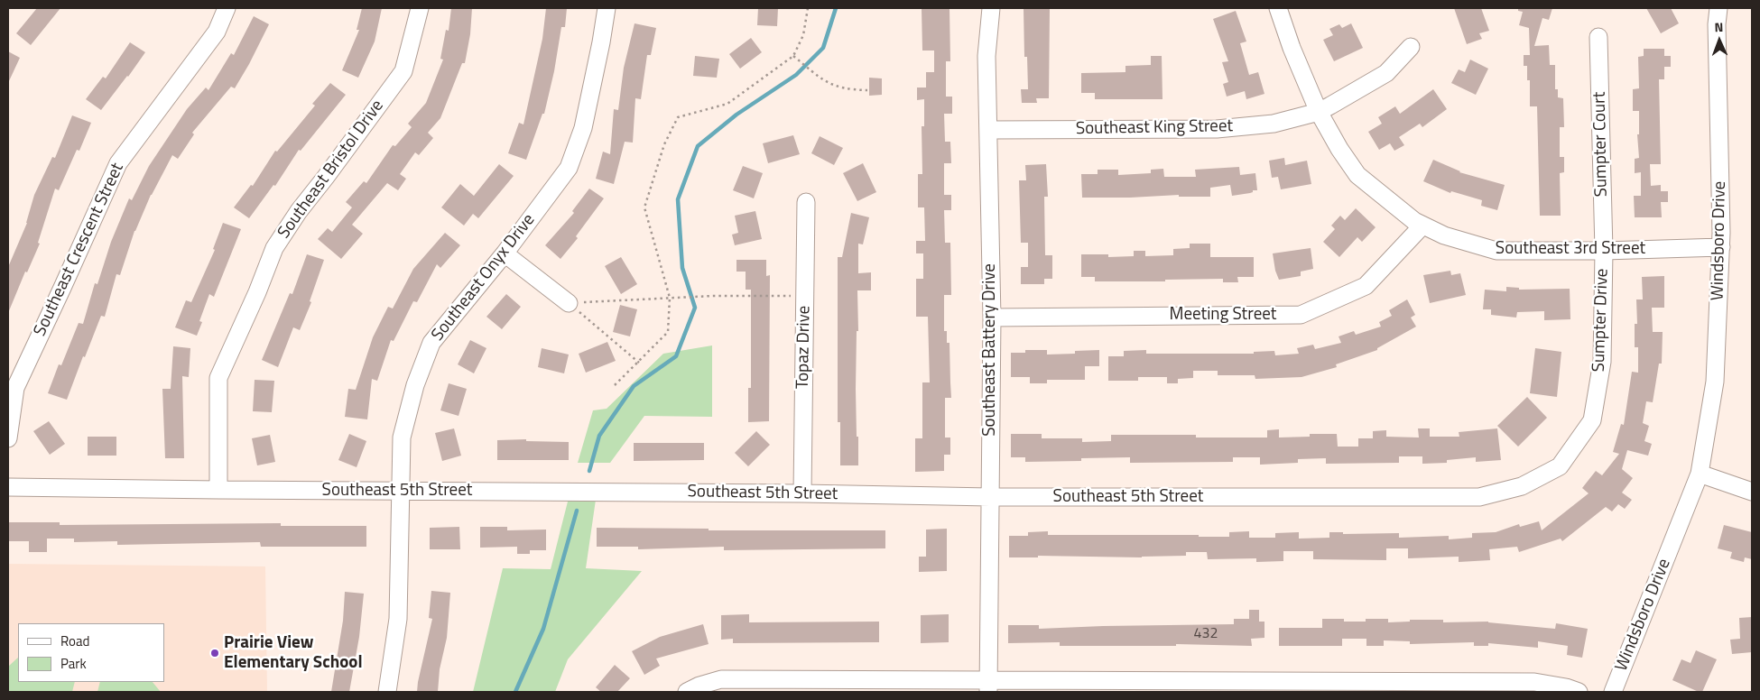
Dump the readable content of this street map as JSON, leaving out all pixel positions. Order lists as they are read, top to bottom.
{
  "streets": {
    "street": [
      "Southeast King Street",
      "Sumpter Court",
      "Southeast Bristol Drive",
      "Windsboro Drive",
      "Southeast 3rd Street",
      "Southeast Crescent Street",
      "Southeast Onyx Drive",
      "Meeting Street",
      "Sumpter Drive",
      "Topaz Drive",
      "Southeast Battery Drive",
      "Southeast 5th Street"
    ]
  },
  "crossings": [
    ["Southeast King Street", "Southeast 3rd Street"],
    ["Southeast King Street", "Southeast Battery Drive"],
    ["Sumpter Court", "Southeast 3rd Street"],
    ["Sumpter Court", "Sumpter Drive"],
    ["Southeast Bristol Drive", "Southeast 5th Street"],
    ["Windsboro Drive", "Southeast 3rd Street"],
    ["Southeast 3rd Street", "Meeting Street"],
    ["Southeast 3rd Street", "Sumpter Drive"],
    ["Southeast Onyx Drive", "Southeast 5th Street"],
    ["Meeting Street", "Southeast Battery Drive"],
    ["Sumpter Drive", "Southeast 5th Street"],
    ["Topaz Drive", "Southeast 5th Street"],
    ["Southeast Battery Drive", "Southeast 5th Street"]
  ],
  "places": ["Prairie View Elementary School"],
  "house_numbers": ["432"],
  "legend": ["Road", "Park"],
  "north": "top"
}
